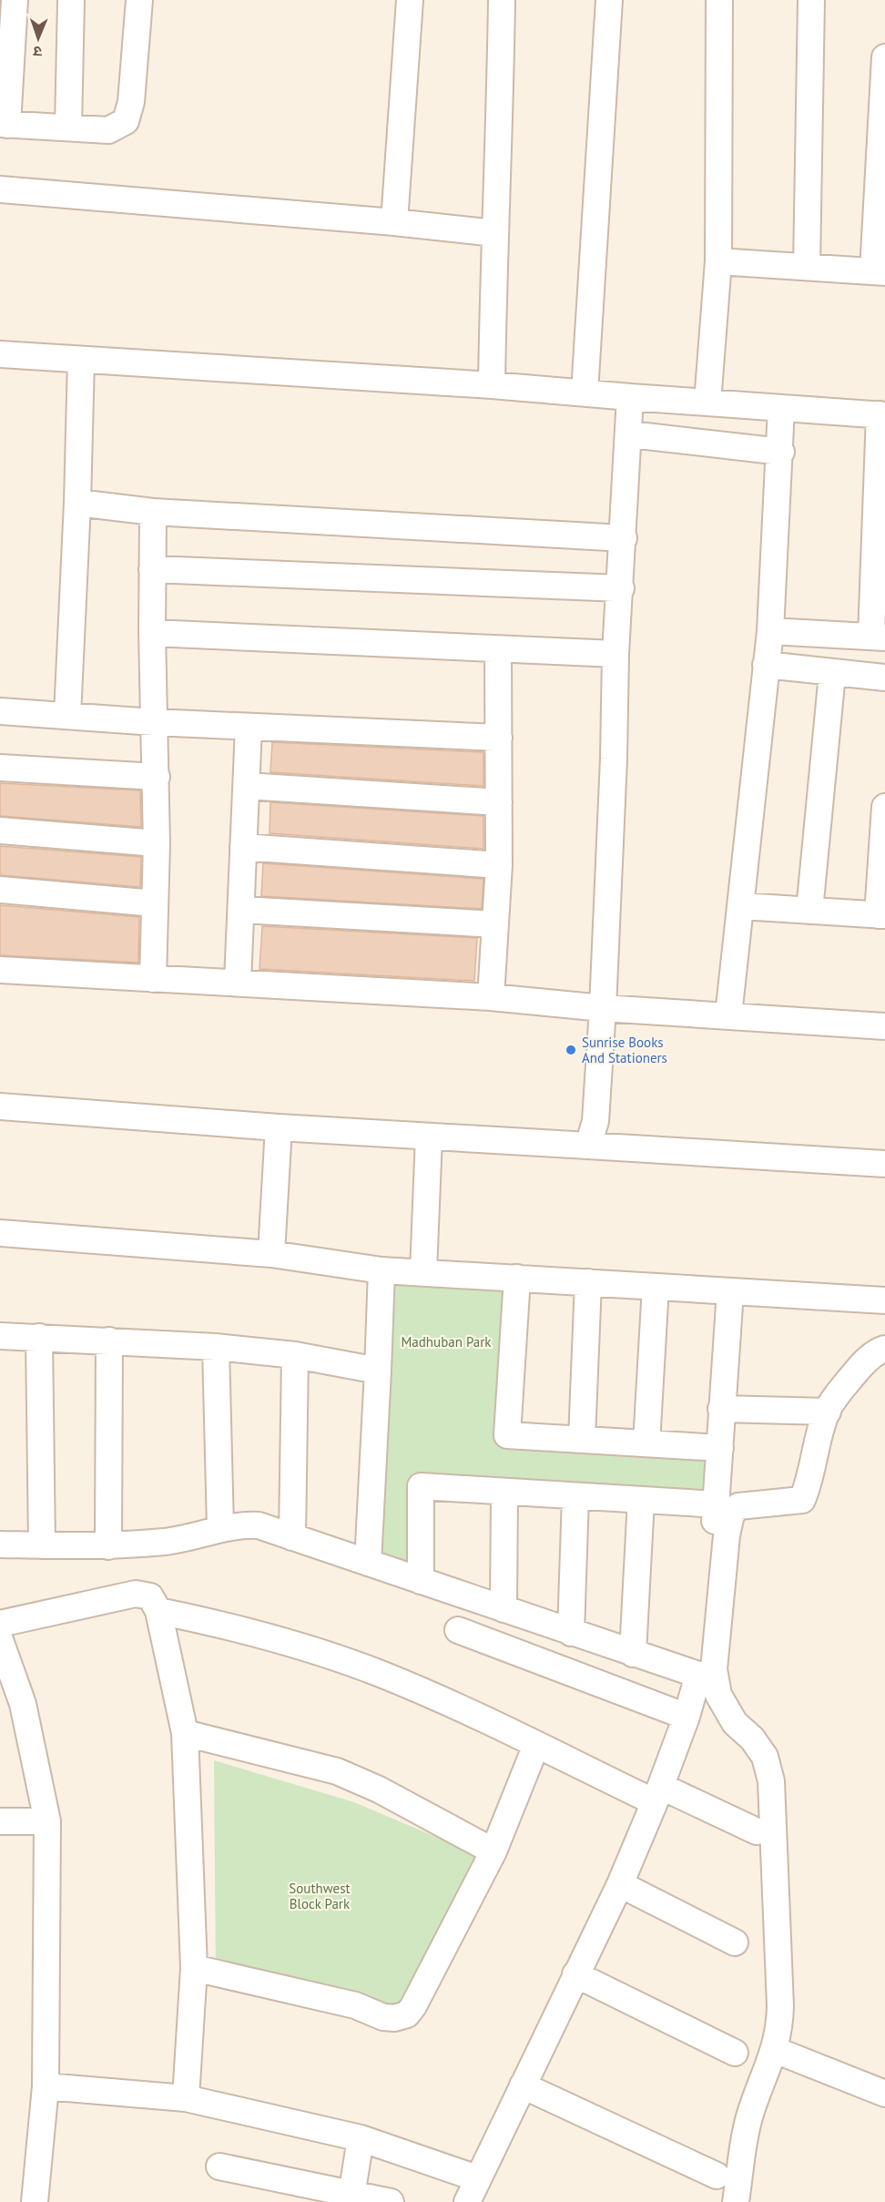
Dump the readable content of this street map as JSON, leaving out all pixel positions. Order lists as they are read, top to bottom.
{
  "parks": ["Madhuban Park", "Southwest Block Park"],
  "places": ["Sunrise Books And Stationers"],
  "north": "bottom"
}
